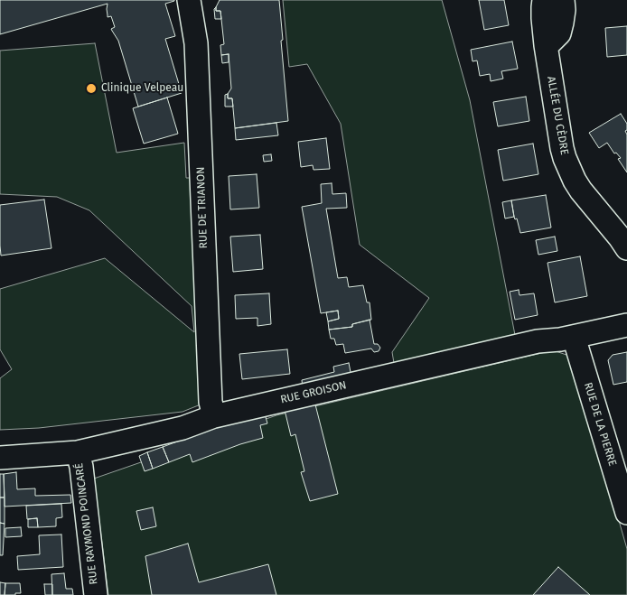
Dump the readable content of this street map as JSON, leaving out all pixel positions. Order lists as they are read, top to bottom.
{
  "streets": {
    "street": [
      "ALLÉE DU CÈDRE",
      "RUE DE TRIANON",
      "RUE GROISON",
      "RUE DE LA PIERRE",
      "RUE RAYMOND POINCARÉ"
    ]
  },
  "crossings": [
    ["RUE DE TRIANON", "RUE GROISON"],
    ["RUE GROISON", "RUE DE LA PIERRE"],
    ["RUE GROISON", "RUE RAYMOND POINCARÉ"]
  ],
  "places": ["Clinique Velpeau"]
}
